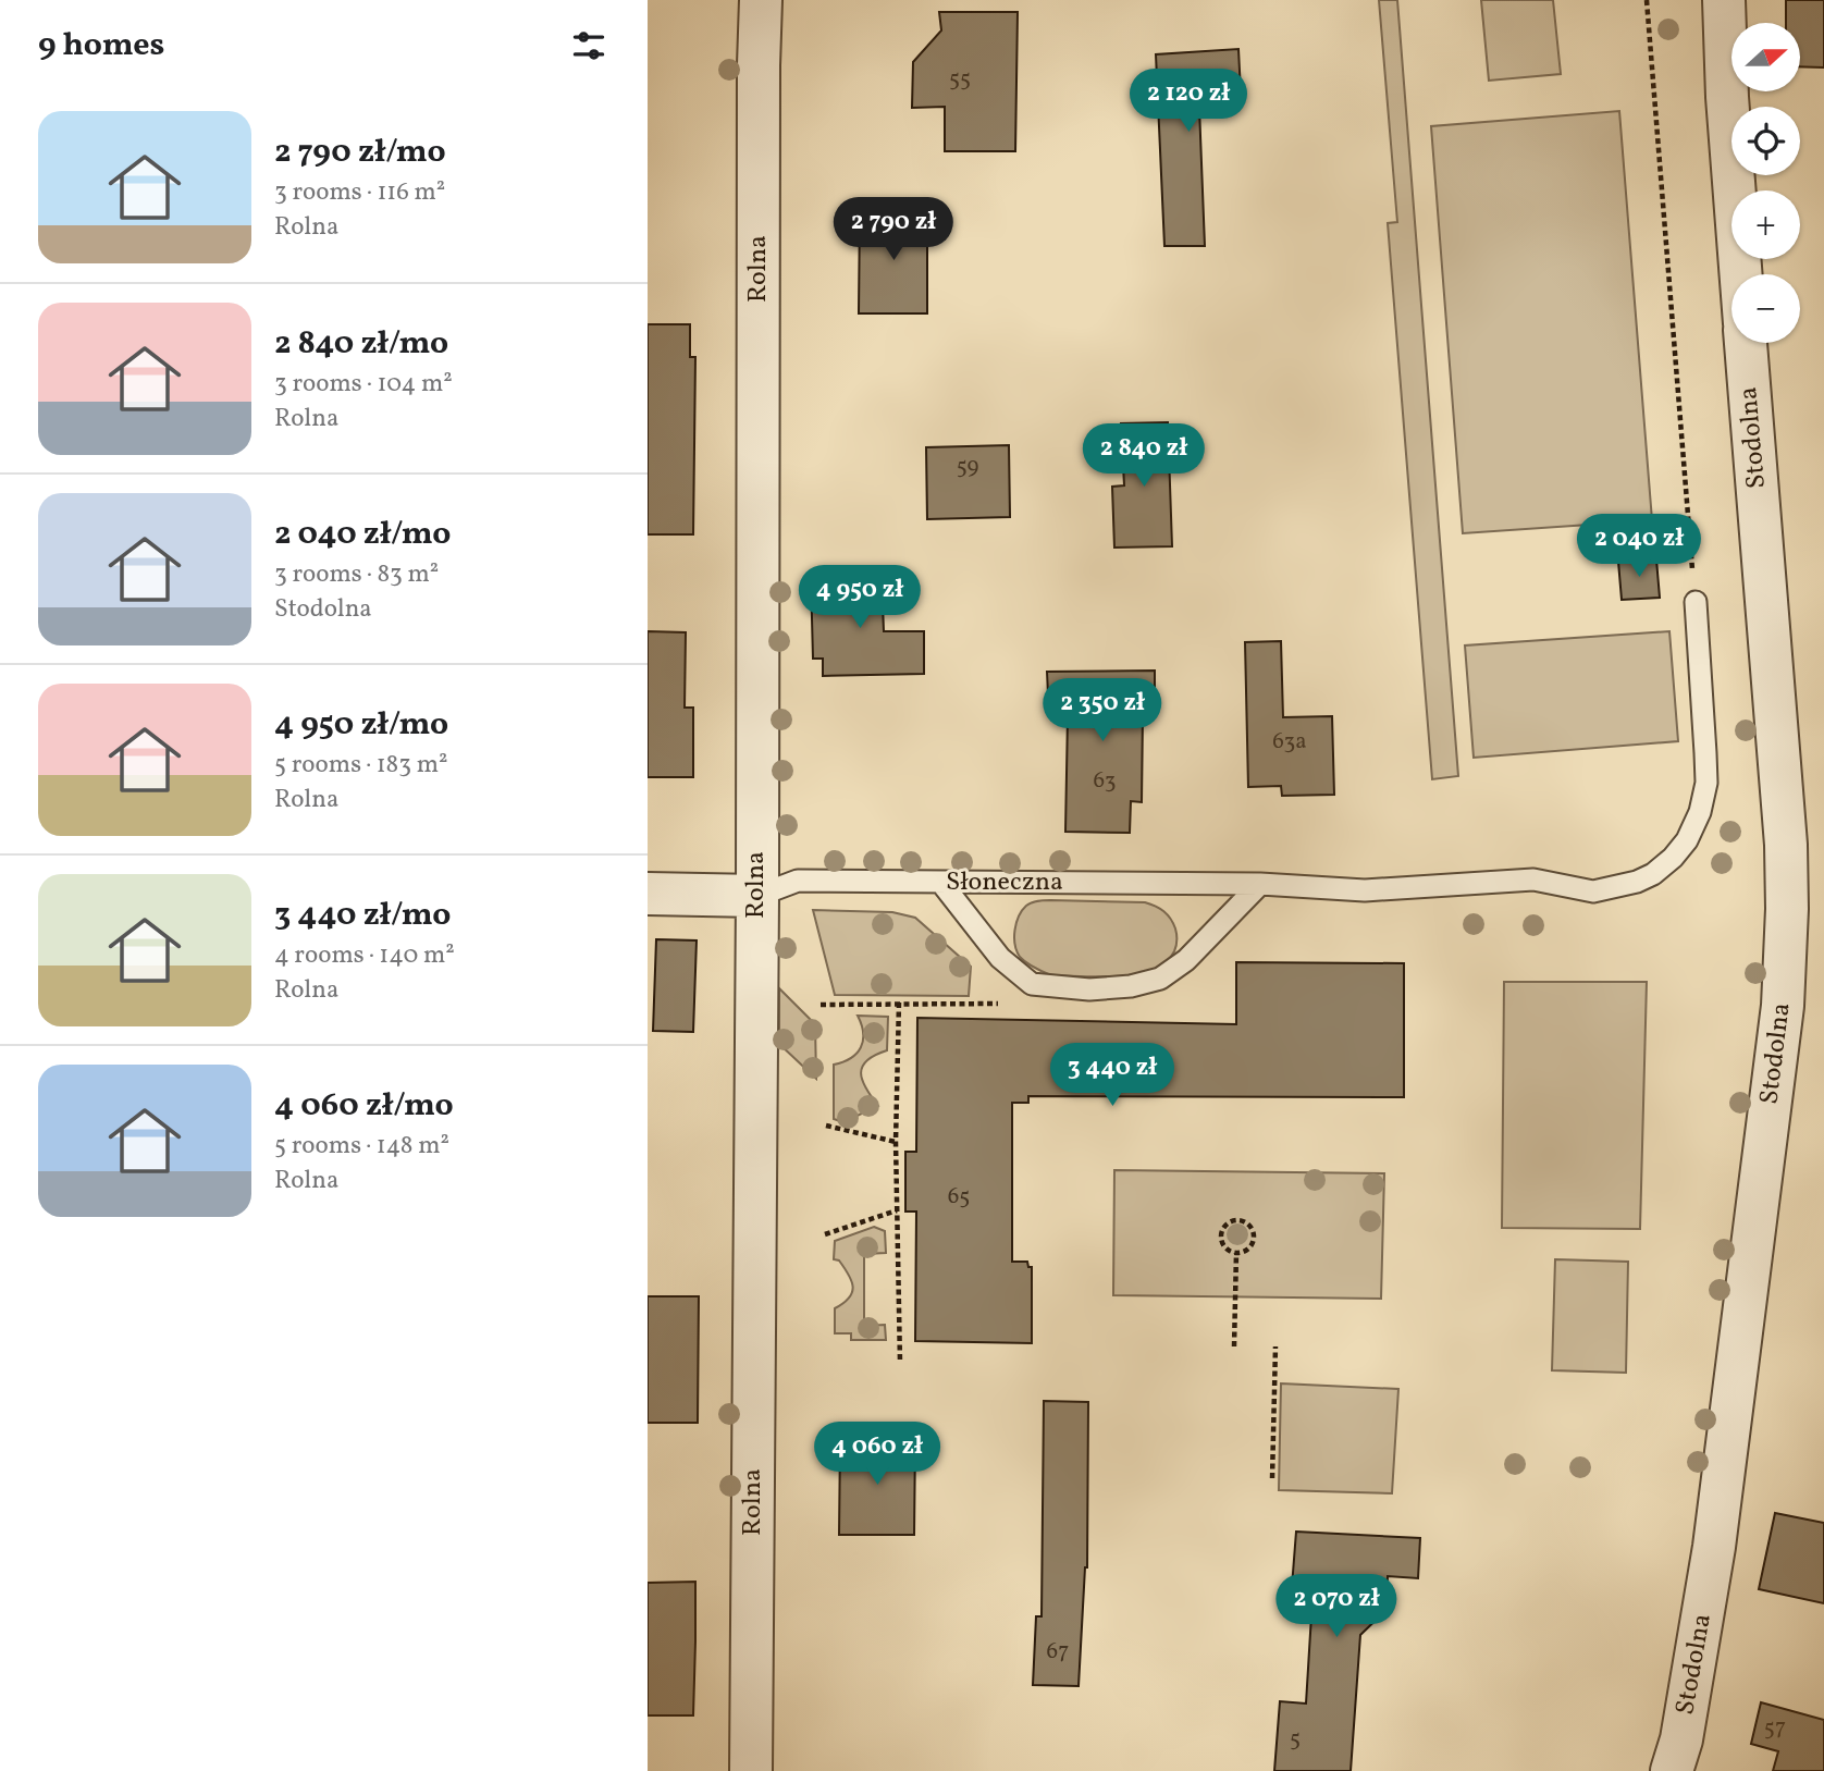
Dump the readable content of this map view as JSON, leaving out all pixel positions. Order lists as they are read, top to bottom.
{
  "streets": {
    "street": ["Rolna", "Stodolna", "Słoneczna"]
  },
  "crossings": [
    ["Rolna", "Słoneczna"]
  ],
  "house_numbers": [
    "55",
    "59",
    "63a",
    "63",
    "65",
    "67",
    "57",
    "5"
  ],
  "north": "right",
  "page": {
    "heading": "9 homes",
    "map_buttons": ["+", "−"],
    "price": [
      "2 120 zł",
      "2 790 zł",
      "2 840 zł",
      "2 040 zł",
      "4 950 zł",
      "2 350 zł",
      "3 440 zł",
      "4 060 zł",
      "2 070 zł"
    ],
    "list": [
      {
        "name": "2 790 zł/mo",
        "note": "3 rooms · 116 m² · Rolna"
      },
      {
        "name": "2 840 zł/mo",
        "note": "3 rooms · 104 m² · Rolna"
      },
      {
        "name": "2 040 zł/mo",
        "note": "3 rooms · 83 m² · Stodolna"
      },
      {
        "name": "4 950 zł/mo",
        "note": "5 rooms · 183 m² · Rolna"
      },
      {
        "name": "3 440 zł/mo",
        "note": "4 rooms · 140 m² · Rolna"
      },
      {
        "name": "4 060 zł/mo",
        "note": "5 rooms · 148 m² · Rolna"
      }
    ]
  }
}
